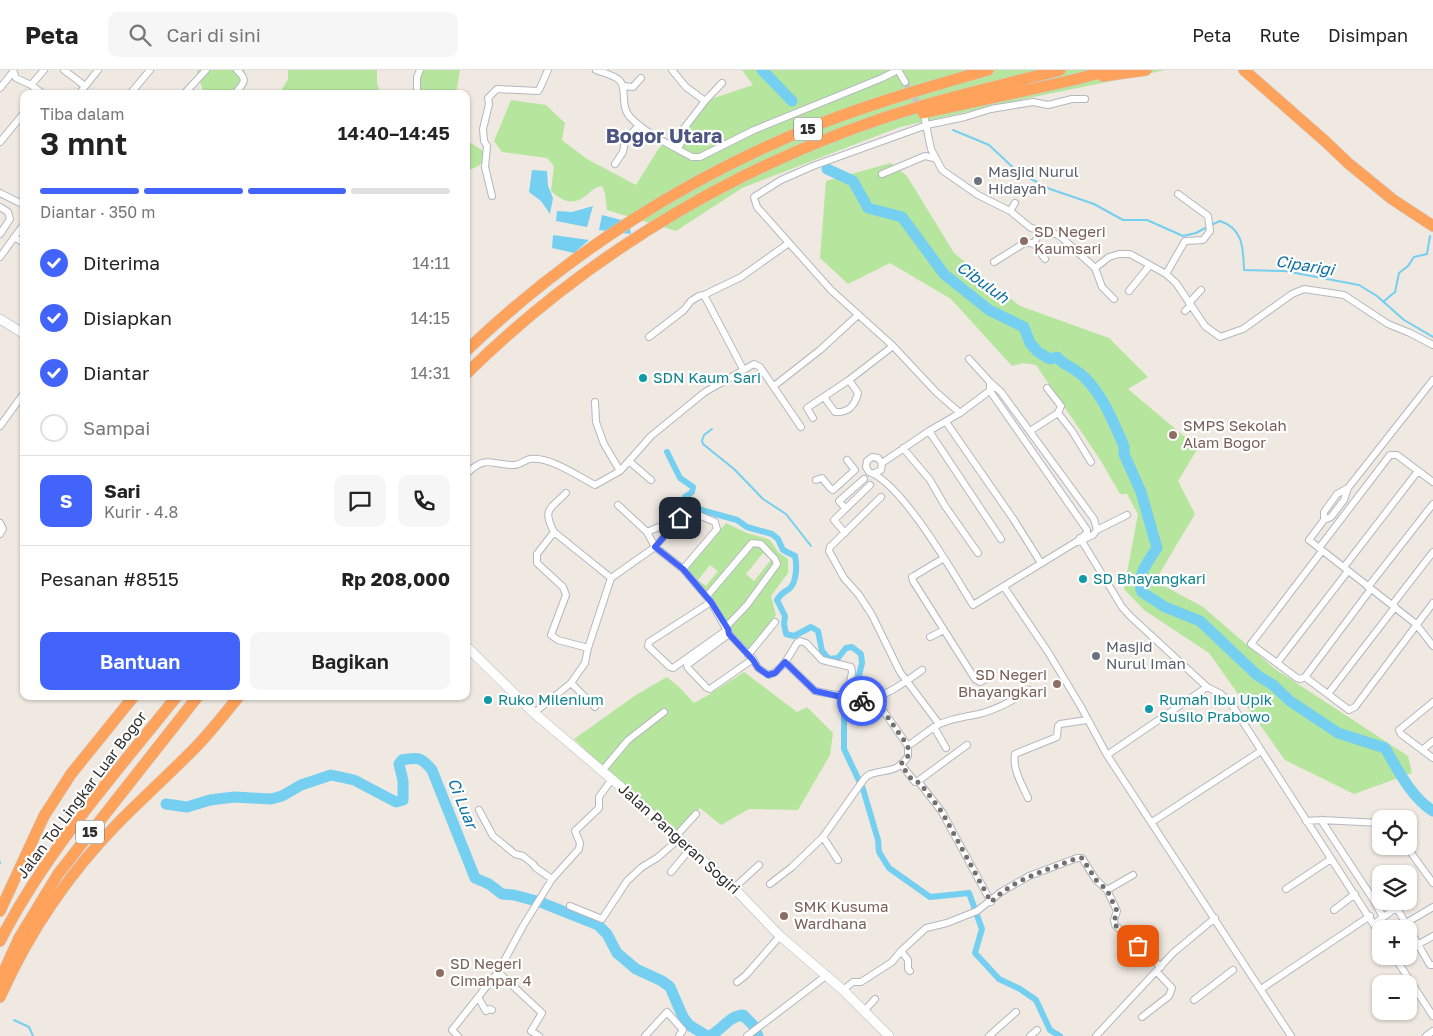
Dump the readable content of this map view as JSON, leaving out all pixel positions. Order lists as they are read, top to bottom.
{
  "streets": {
    "highway": ["15", "Jalan Tol Lingkar Luar Bogor"],
    "street": ["Jalan Pangeran Sogiri"]
  },
  "districts": ["Bogor Utara"],
  "water": ["Ciparigi", "Cibuluh", "Ci Luar"],
  "places": [
    "Masjid Nurul Hidayah",
    "SD Negeri Kaumsari",
    "SDN Kaum Sari",
    "SMPS Sekolah Alam Bogor",
    "SD Bhayangkari",
    "Masjid Nurul Iman",
    "SD Negeri Bhayangkari",
    "Ruko Milenium",
    "Rumah Ibu Upik Susilo Prabowo",
    "SMK Kusuma Wardhana",
    "SD Negeri Cimahpar 4"
  ],
  "page": {
    "header": "Peta",
    "search": "Cari di sini",
    "nav": ["Peta", "Rute", "Disimpan"],
    "heading": ["3 mnt", "Tiba dalam", "14:40–14:45"],
    "panel": [
      "Sari",
      "Kurir · 4.8",
      "Pesanan #8515",
      "Rp 208,000"
    ],
    "bar": "Diantar · 350 m",
    "list": [
      ["Diterima", "14:11"],
      ["Disiapkan", "14:15"],
      ["Diantar", "14:31"],
      "Sampai"
    ],
    "round": "S",
    "buttons": ["Bantuan", "Bagikan"],
    "map_buttons": ["+", "−"]
  }
}
